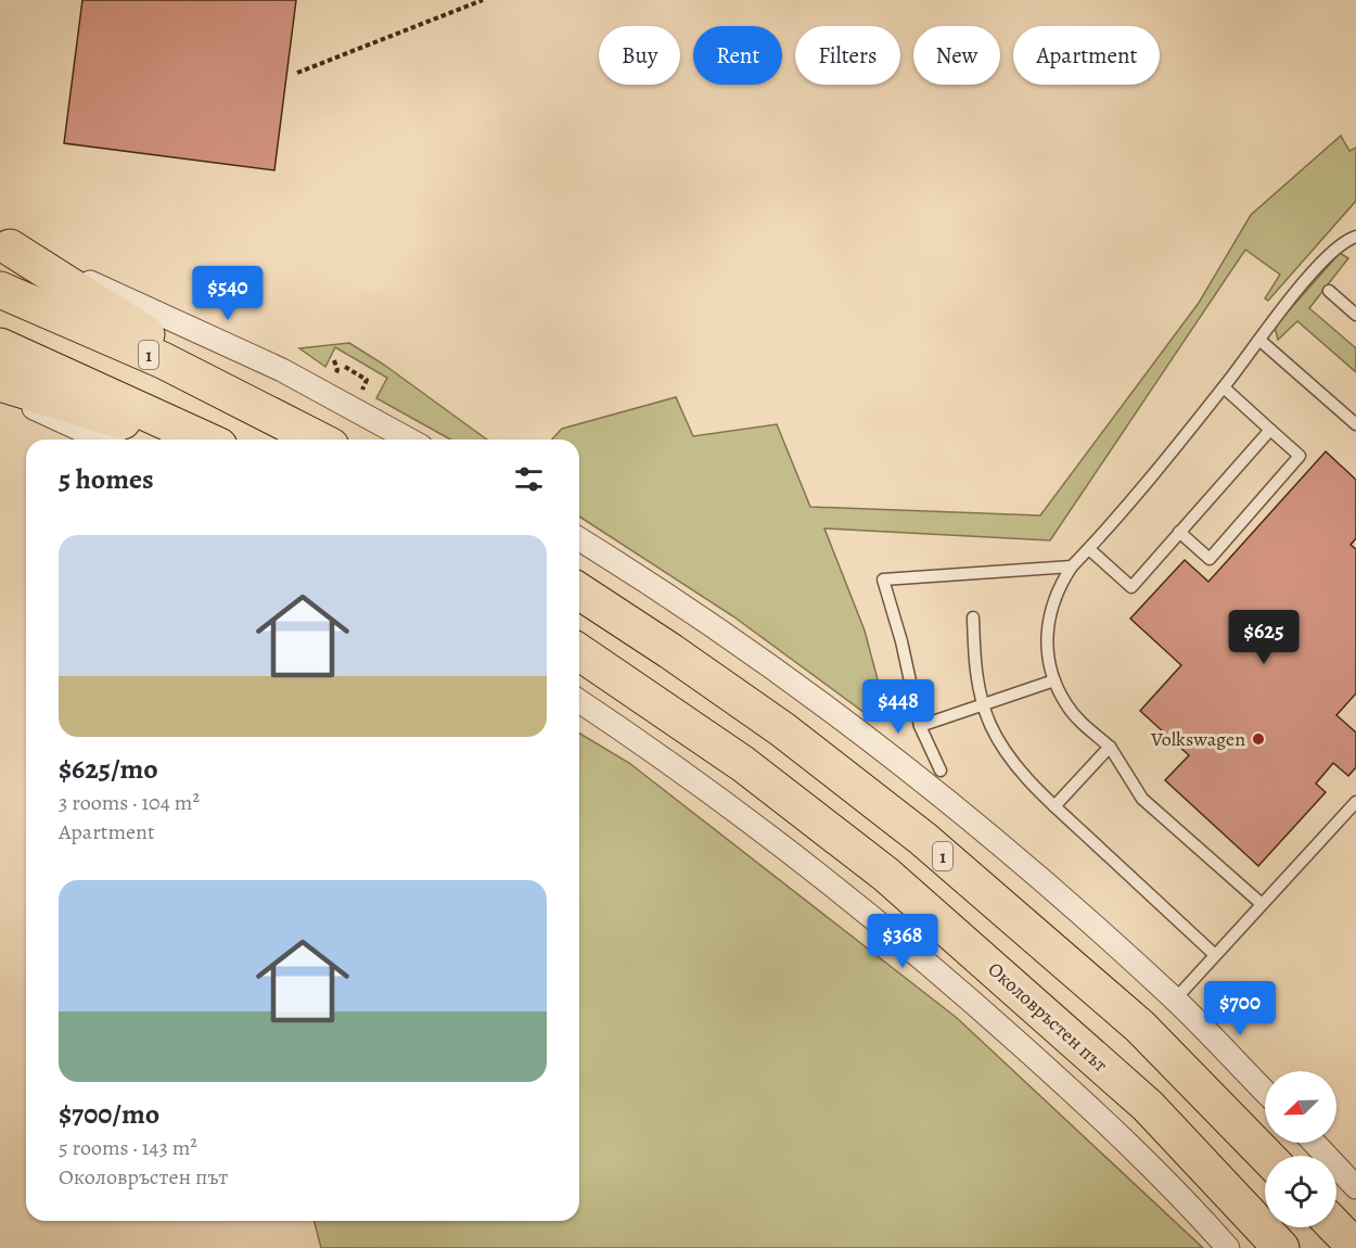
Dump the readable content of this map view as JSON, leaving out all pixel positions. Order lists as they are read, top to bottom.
{
  "streets": {
    "highway": ["1", "Околовръстен път"]
  },
  "places": ["Volkswagen"],
  "north": "bottom left",
  "page": {
    "chip": [
      "Buy",
      "Rent",
      "Filters",
      "New",
      "Apartment"
    ],
    "price": [
      "$540",
      "$625",
      "$448",
      "$368",
      "$700"
    ],
    "heading": "5 homes",
    "list": [
      {
        "name": "$625/mo",
        "note": "3 rooms · 104 m² · Apartment"
      },
      {
        "name": "$700/mo",
        "note": "5 rooms · 143 m² · Околовръстен път"
      }
    ]
  }
}
